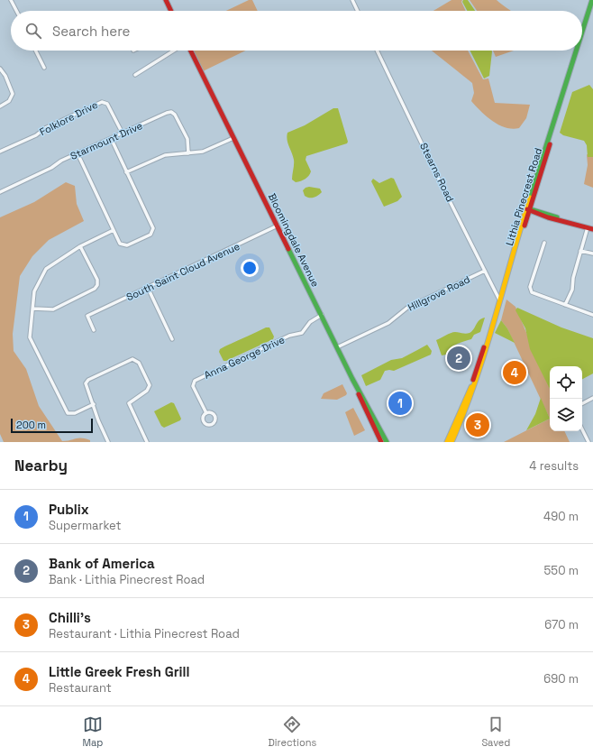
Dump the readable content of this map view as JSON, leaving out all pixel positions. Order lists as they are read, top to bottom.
{
  "streets": {
    "main road": ["Lithia Pinecrest Road", "Bloomingdale Avenue"],
    "street": [
      "Folklore Drive",
      "Starmount Drive",
      "Stearns Road",
      "South Saint Cloud Avenue",
      "Hillgrove Road",
      "Anna George Drive"
    ]
  },
  "crossings": [
    ["Folklore Drive", "Starmount Drive"],
    ["Stearns Road", "Lithia Pinecrest Road"],
    ["Stearns Road", "Hillgrove Road"],
    ["Bloomingdale Avenue", "South Saint Cloud Avenue"],
    ["Bloomingdale Avenue", "Hillgrove Road"],
    ["Bloomingdale Avenue", "Anna George Drive"]
  ],
  "scale_bar": "200 m",
  "page": {
    "search": "Search here",
    "pins": [
      "2",
      "4",
      "1",
      "3"
    ],
    "scale": "200 m",
    "heading": ["Nearby", "4 results"],
    "list": [
      {
        "mark": "1",
        "name": "Publix",
        "note": "Supermarket",
        "value": "490 m"
      },
      {
        "mark": "2",
        "name": "Bank of America",
        "note": "Bank · Lithia Pinecrest Road",
        "value": "550 m"
      },
      {
        "mark": "3",
        "name": "Chilli's",
        "note": "Restaurant · Lithia Pinecrest Road",
        "value": "670 m"
      },
      {
        "mark": "4",
        "name": "Little Greek Fresh Grill",
        "note": "Restaurant",
        "value": "690 m"
      }
    ],
    "nav": ["Map", "Directions", "Saved"]
  }
}
